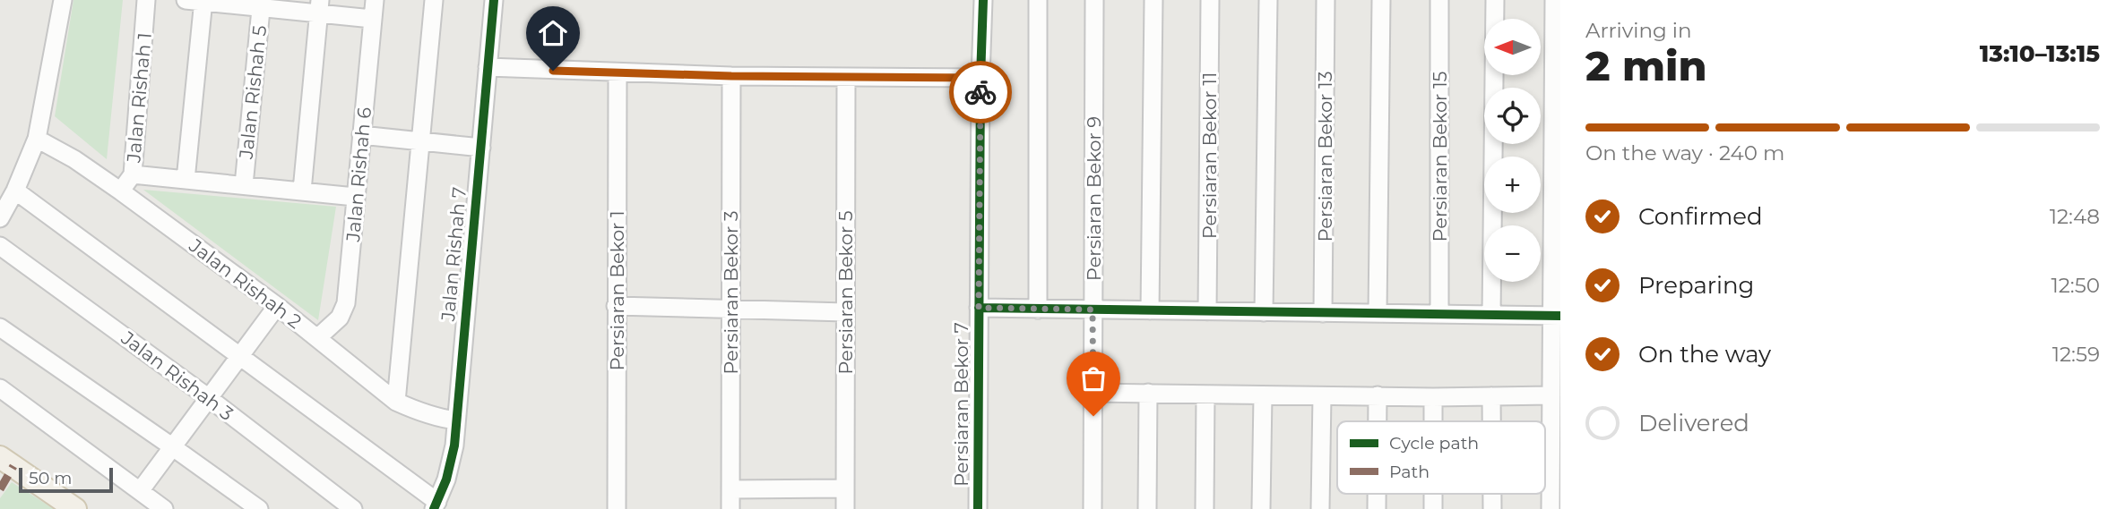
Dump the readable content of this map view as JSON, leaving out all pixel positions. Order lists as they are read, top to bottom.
{
  "streets": {
    "street": [
      "Jalan Rishah 5",
      "Jalan Rishah 1",
      "Persiaran Bekor 11",
      "Persiaran Bekor 13",
      "Persiaran Bekor 15",
      "Jalan Rishah 6",
      "Persiaran Bekor 9",
      "Jalan Rishah 7",
      "Jalan Rishah 2",
      "Persiaran Bekor 1",
      "Persiaran Bekor 3",
      "Persiaran Bekor 5",
      "Jalan Rishah 3",
      "Persiaran Bekor 7"
    ]
  },
  "crossings": [
    ["Jalan Rishah 1", "Jalan Rishah 2"],
    ["Jalan Rishah 6", "Jalan Rishah 2"],
    ["Jalan Rishah 7", "Jalan Rishah 2"]
  ],
  "legend": ["Cycle path", "Path"],
  "scale_bar": "50 m",
  "north": "left",
  "page": {
    "heading": ["2 min", "Arriving in", "13:10–13:15"],
    "map_buttons": ["+", "−"],
    "bar": "On the way · 240 m",
    "list": [
      ["Confirmed", "12:48"],
      ["Preparing", "12:50"],
      ["On the way", "12:59"],
      "Delivered"
    ],
    "scale": "50 m"
  }
}
